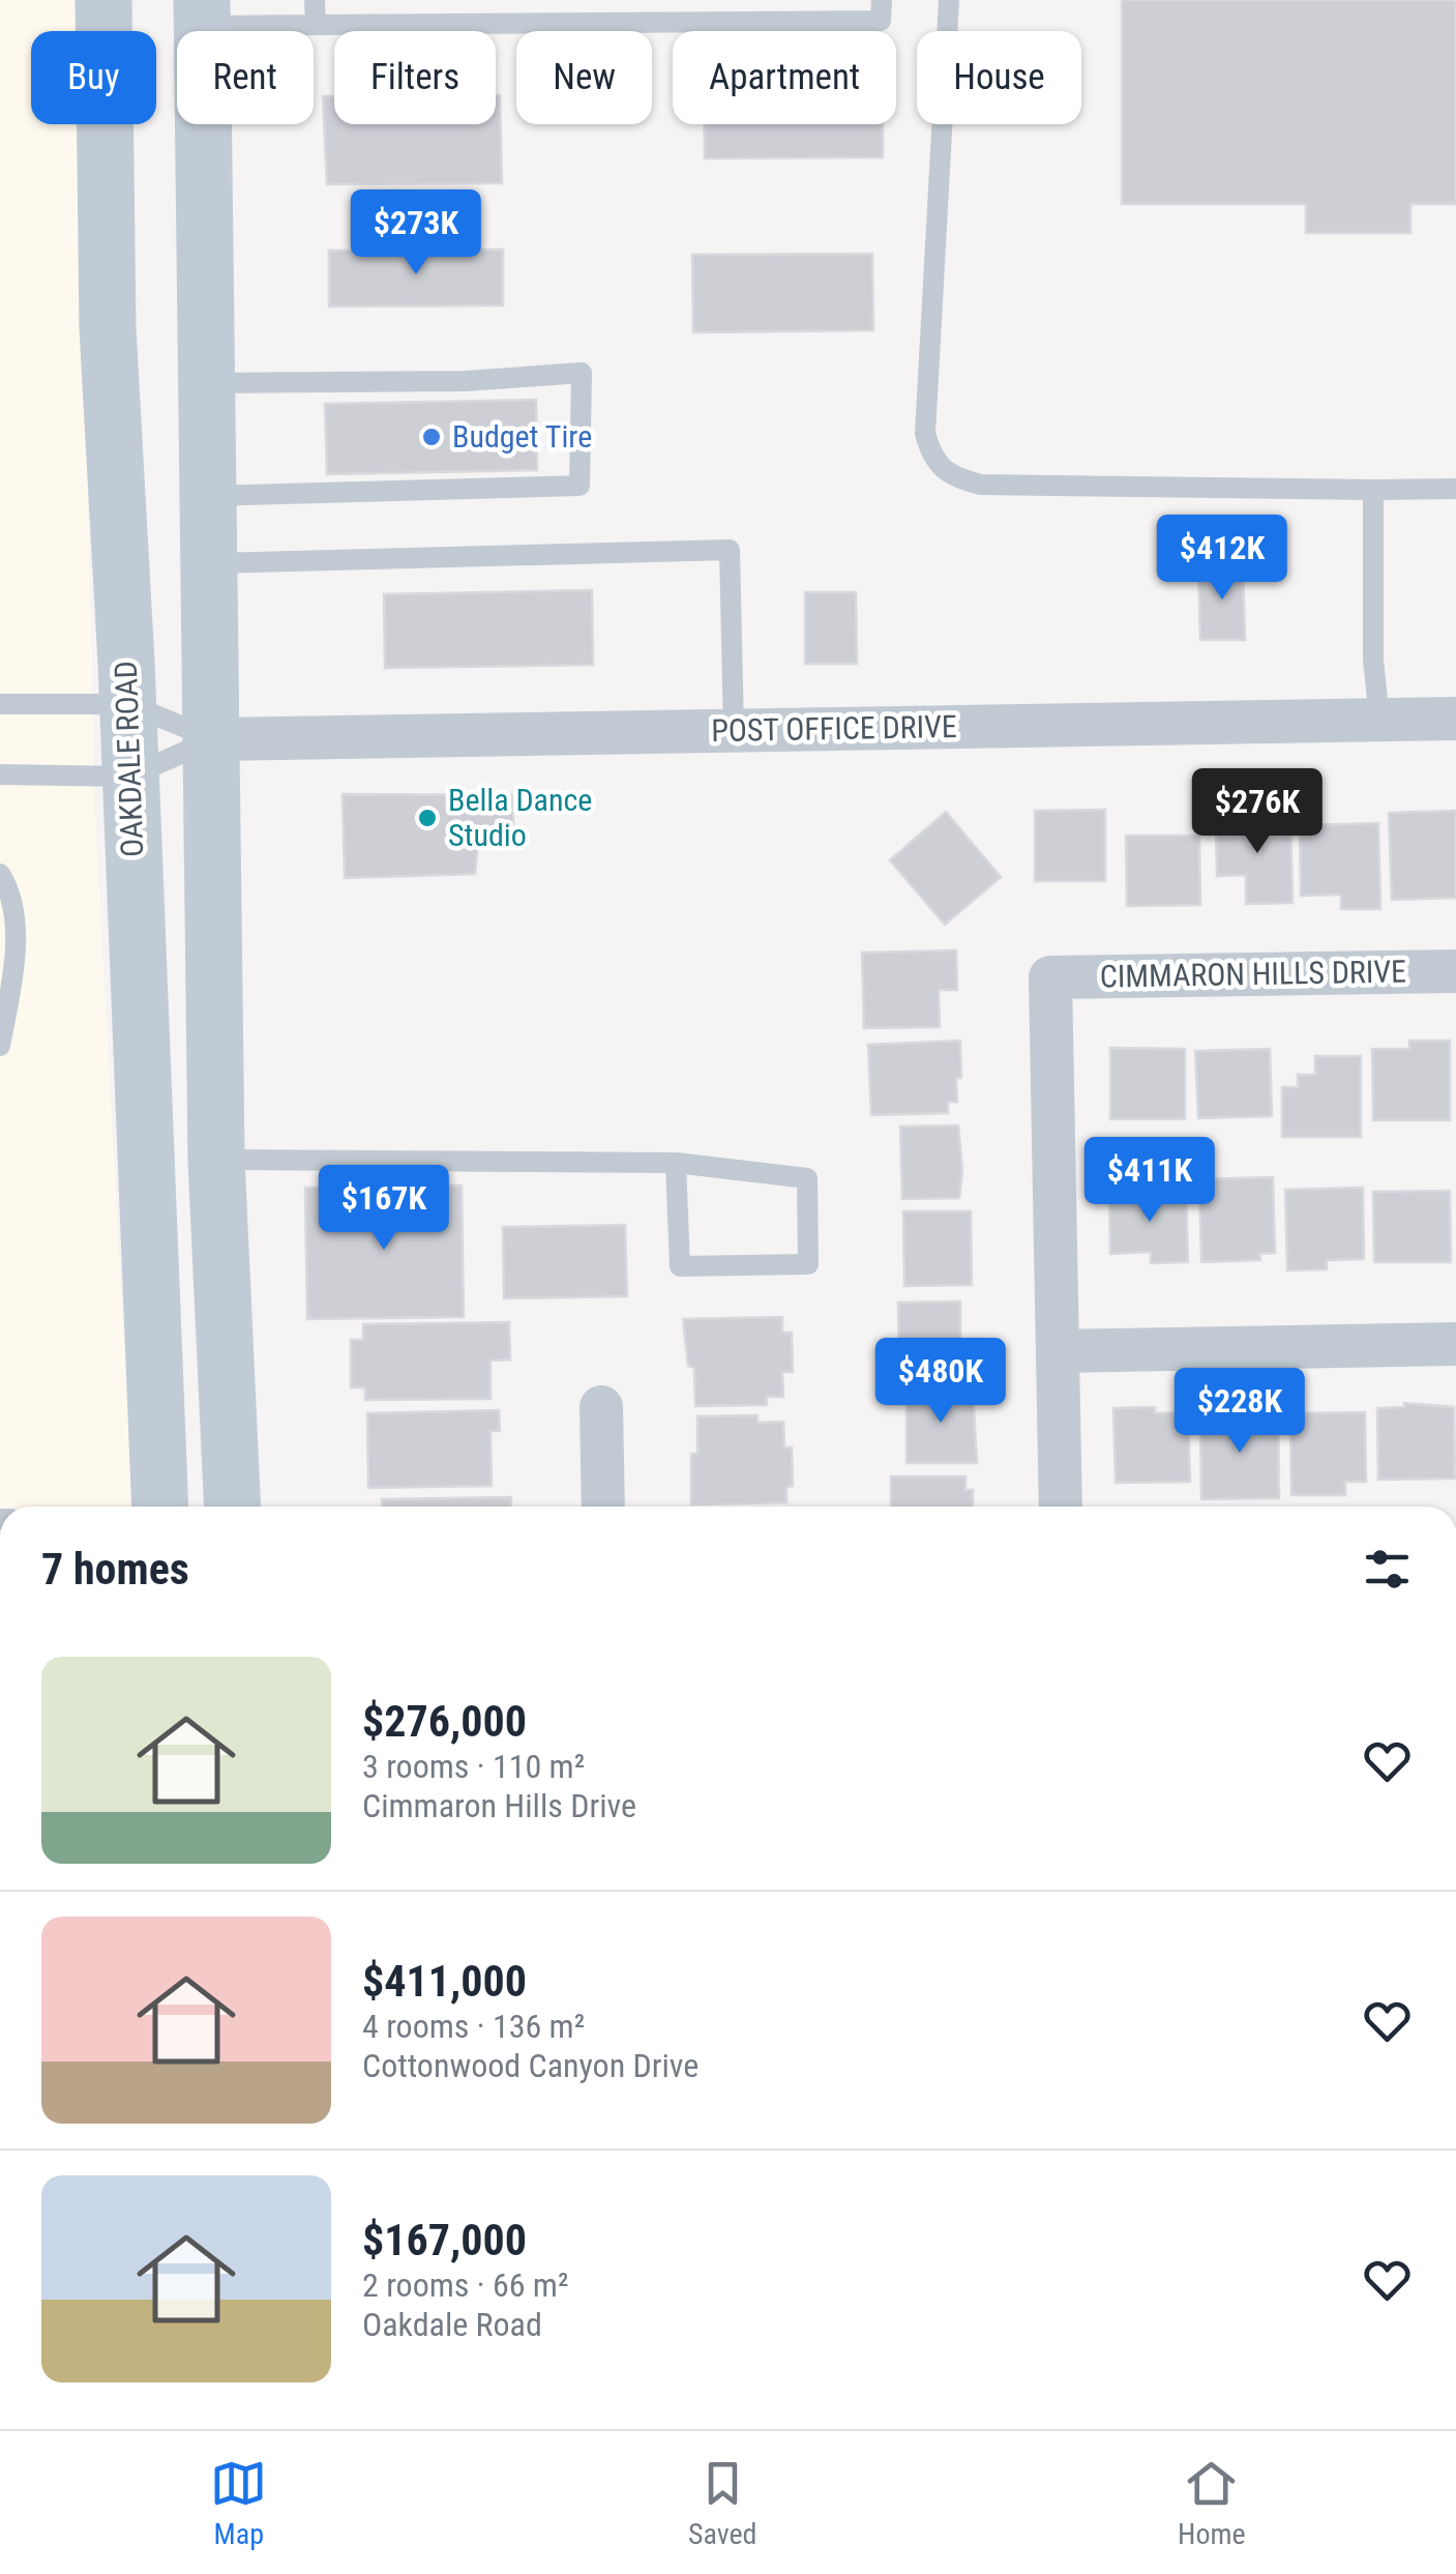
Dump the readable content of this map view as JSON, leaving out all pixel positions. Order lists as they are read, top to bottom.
{
  "streets": {
    "main road": ["OAKDALE ROAD"],
    "street": ["POST OFFICE DRIVE", "CIMMARON HILLS DRIVE"]
  },
  "places": ["Budget Tire", "Bella Dance Studio"],
  "page": {
    "chip": [
      "Buy",
      "Rent",
      "Filters",
      "New",
      "Apartment",
      "House"
    ],
    "price": [
      "$273K",
      "$412K",
      "$276K",
      "$411K",
      "$167K",
      "$480K",
      "$228K"
    ],
    "heading": "7 homes",
    "list": [
      {
        "name": "$276,000",
        "note": "3 rooms · 110 m² · Cimmaron Hills Drive"
      },
      {
        "name": "$411,000",
        "note": "4 rooms · 136 m² · Cottonwood Canyon Drive"
      },
      {
        "name": "$167,000",
        "note": "2 rooms · 66 m² · Oakdale Road"
      }
    ],
    "tabs": ["Map", "Saved", "Home"]
  }
}
